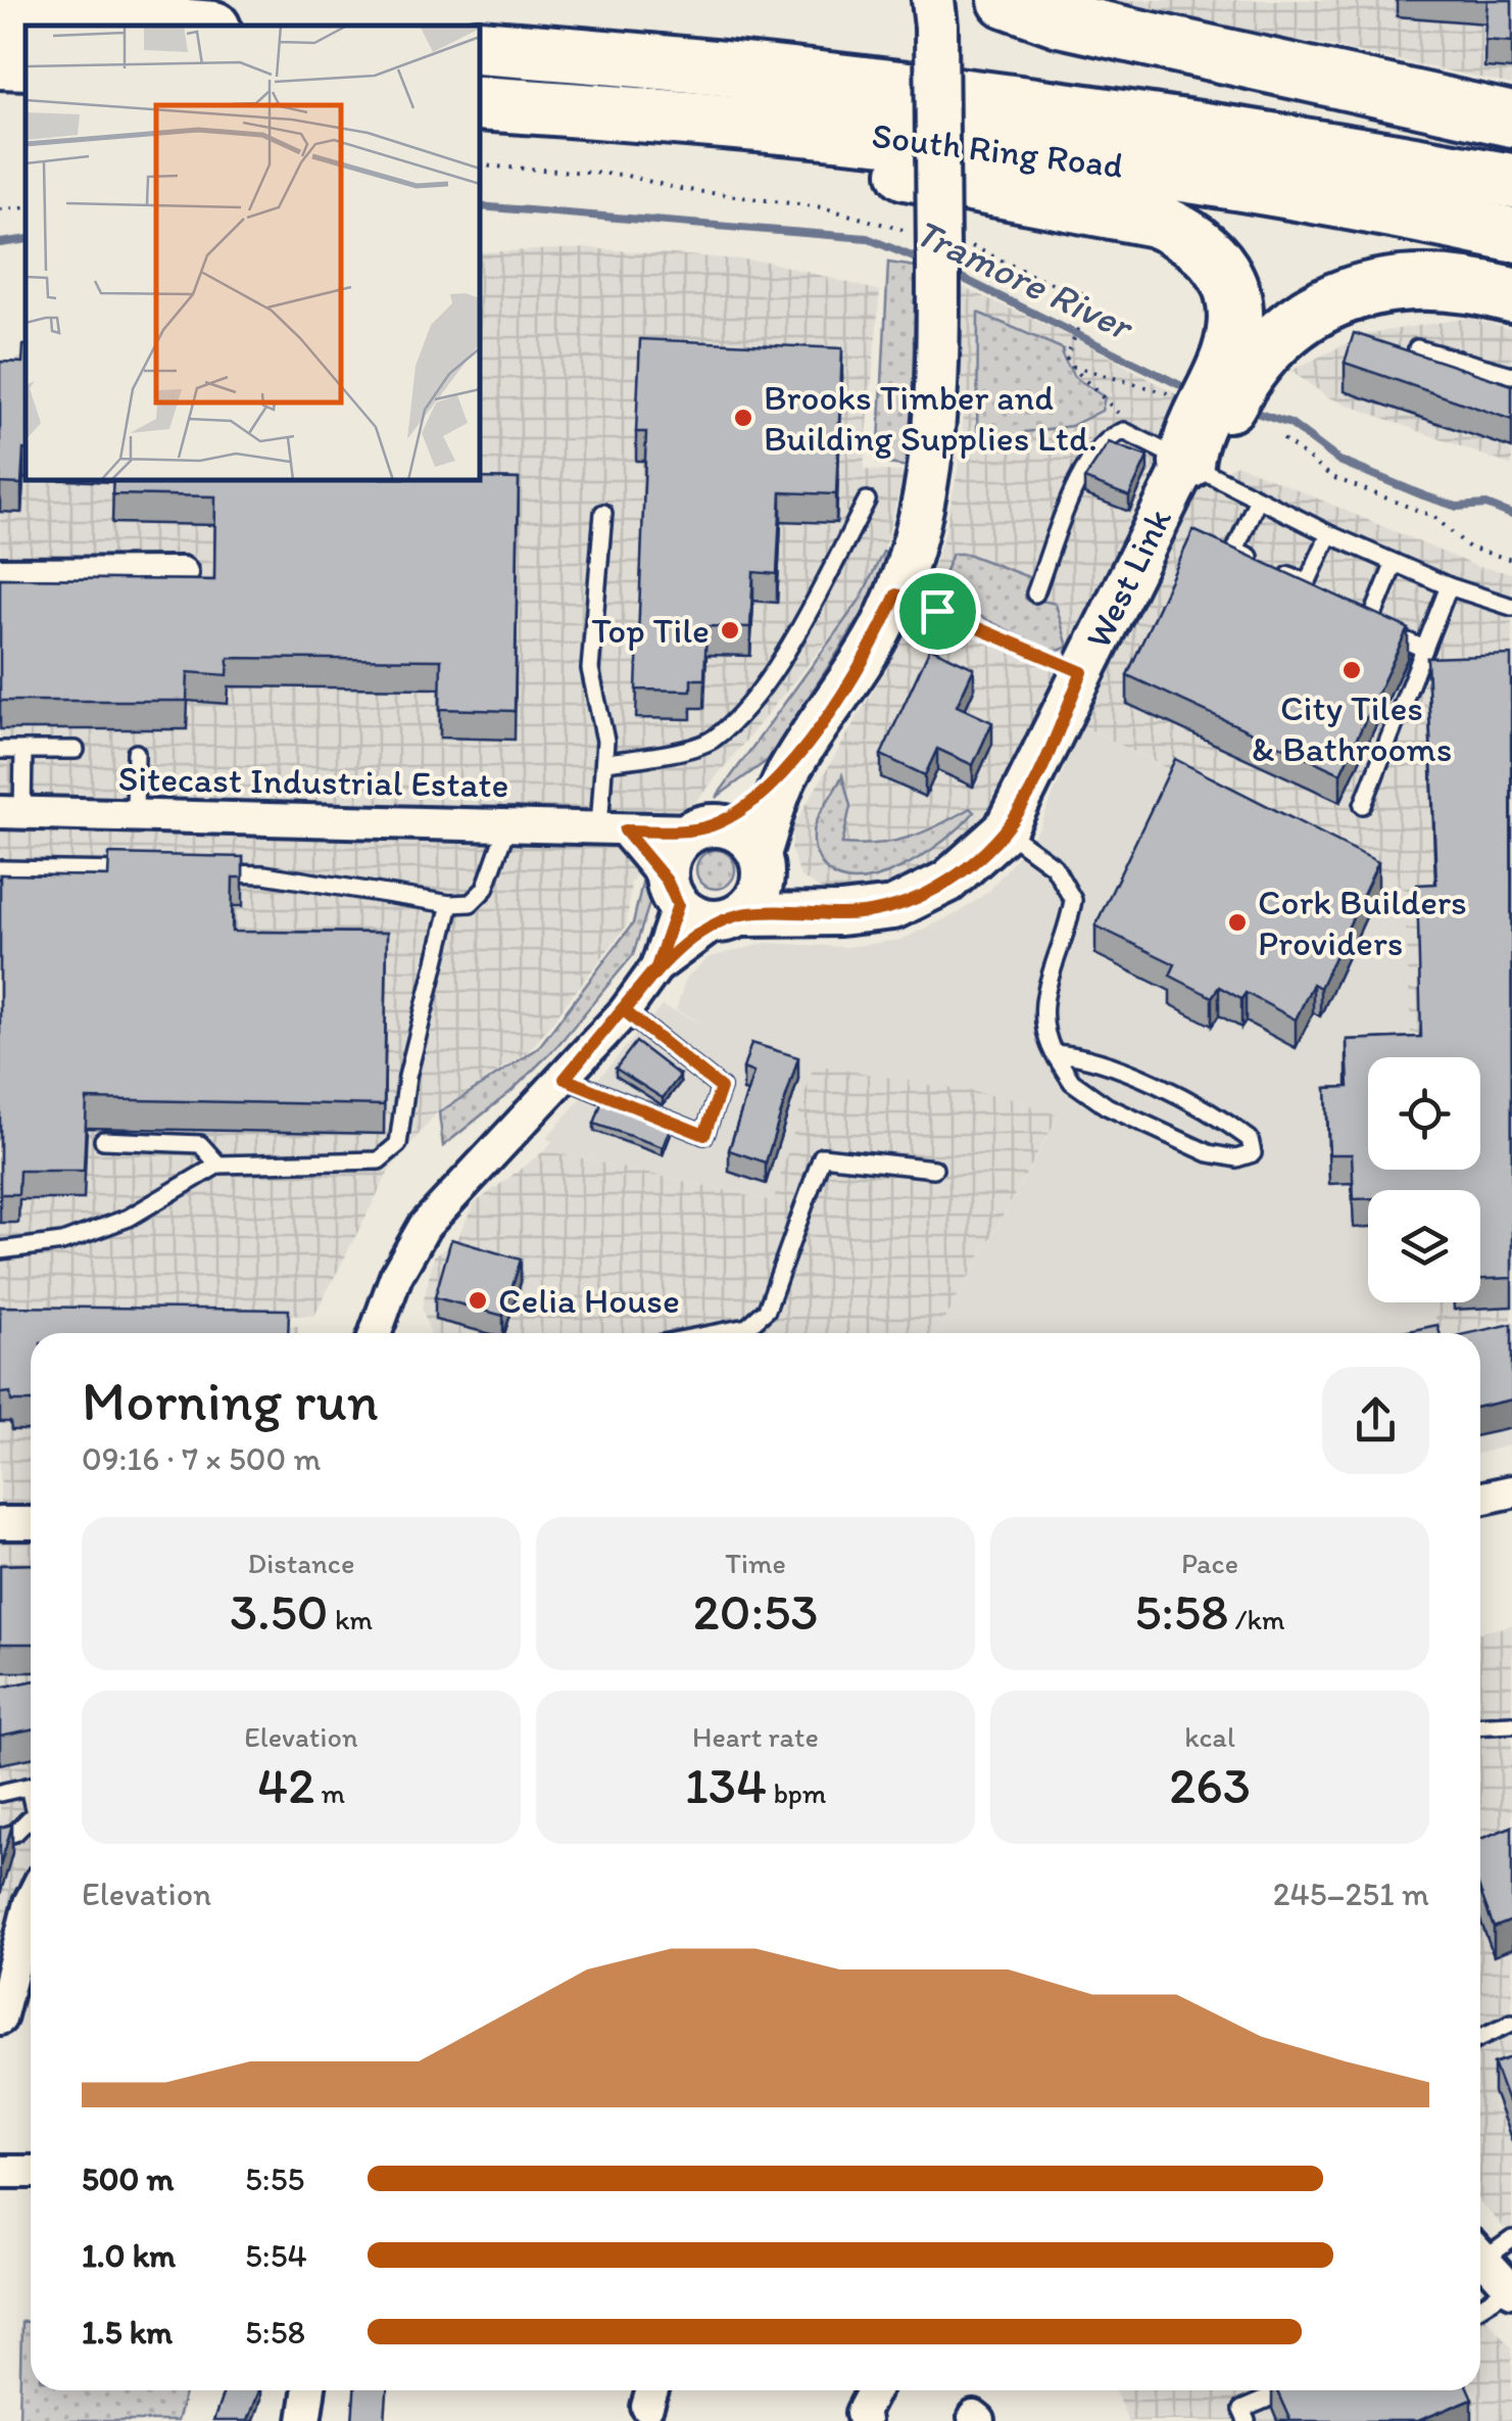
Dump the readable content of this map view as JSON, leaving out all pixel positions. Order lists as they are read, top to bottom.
{
  "streets": {
    "highway": ["South Ring Road"],
    "street": ["West Link", "Sitecast Industrial Estate"]
  },
  "crossings": [
    ["West Link", "Sitecast Industrial Estate"]
  ],
  "water": ["Tramore River"],
  "places": [
    "Brooks Timber and Building Supplies Ltd.",
    "Top Tile",
    "City Tiles & Bathrooms",
    "Cork Builders Providers",
    "Celia House"
  ],
  "page": {
    "heading": ["Morning run", "09:16 · 7 × 500 m"],
    "stats": [
      ["Distance", "3.50 km"],
      ["Time", "20:53"],
      ["Pace", "5:58 /km"],
      ["Elevation", "42 m"],
      ["Heart rate", "134 bpm"],
      ["kcal", "263"]
    ],
    "chart": ["Elevation", "245–251 m"],
    "list": [
      {
        "name": "500 m",
        "note": "5:55"
      },
      {
        "name": "1.0 km",
        "note": "5:54"
      },
      {
        "name": "1.5 km",
        "note": "5:58"
      }
    ]
  }
}
